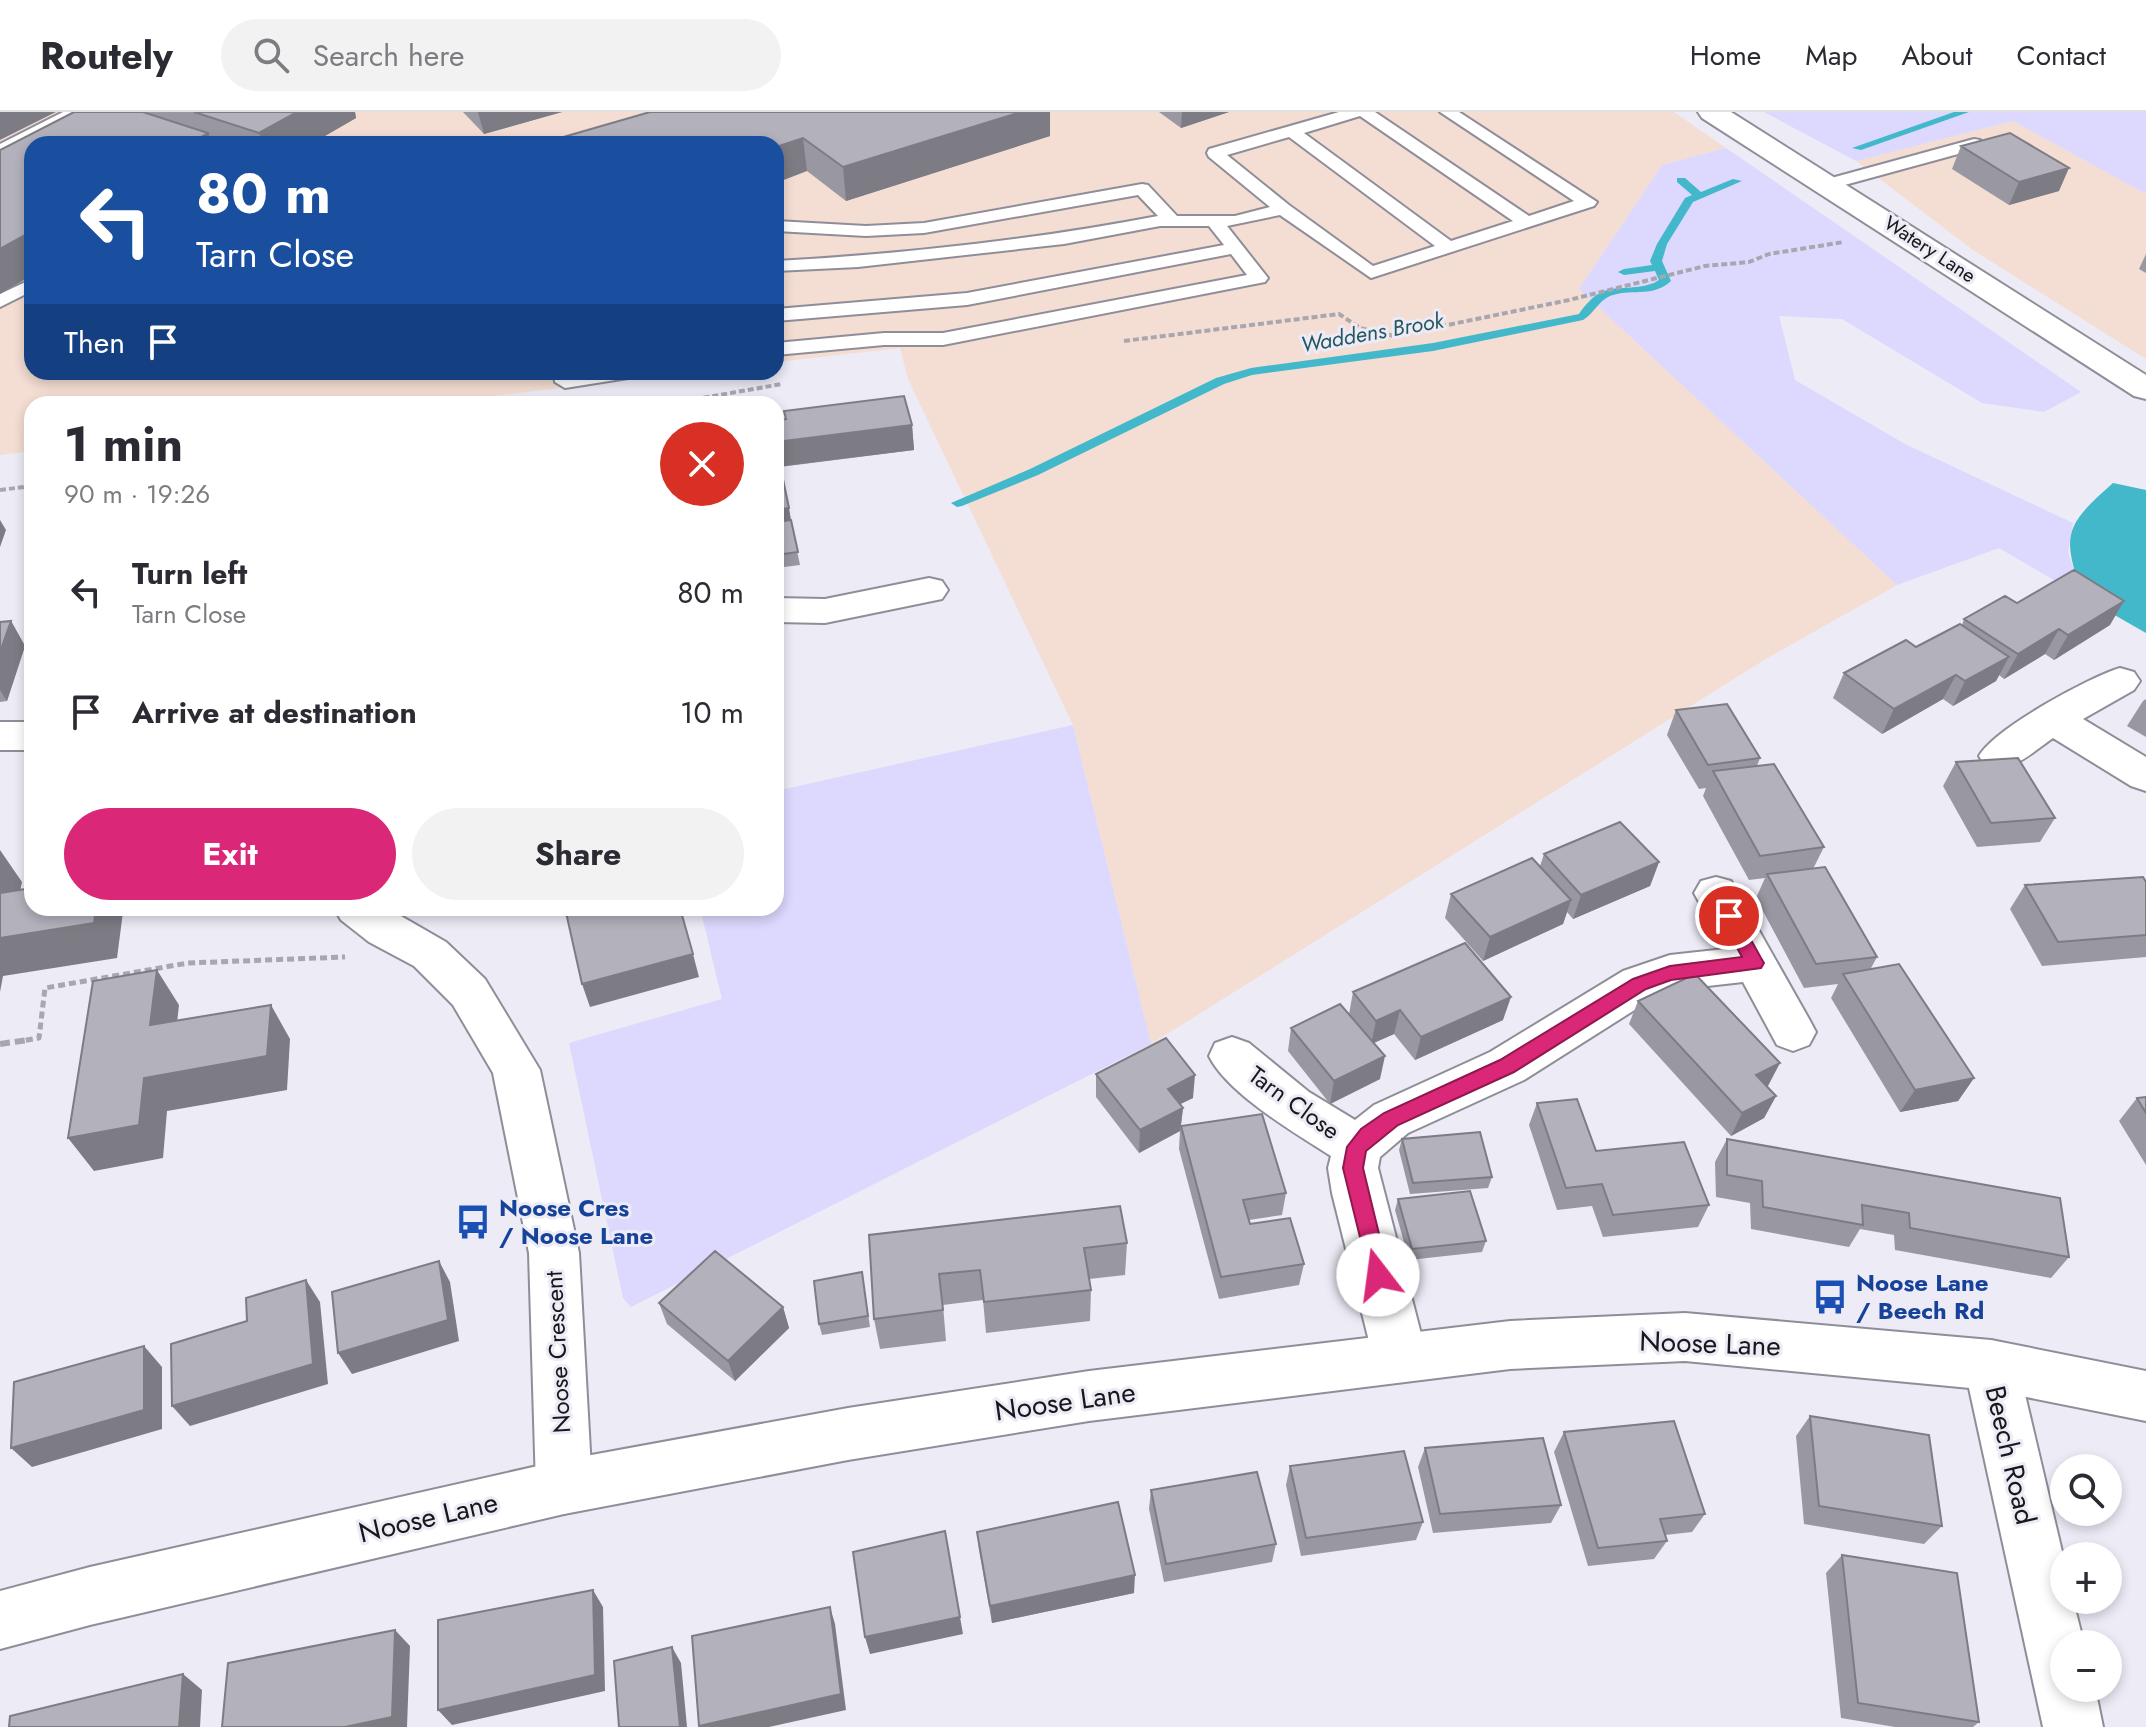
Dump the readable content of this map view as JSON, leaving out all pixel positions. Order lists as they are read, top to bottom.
{
  "streets": {
    "street": [
      "Watery Lane",
      "Tarn Close",
      "Noose Lane",
      "Noose Crescent",
      "Beech Road"
    ]
  },
  "crossings": [
    ["Tarn Close", "Noose Lane"],
    ["Noose Lane", "Noose Crescent"],
    ["Noose Lane", "Beech Road"]
  ],
  "water": ["Waddens Brook"],
  "places": {
    "bus stop": ["Noose Cres / Noose Lane", "Noose Lane / Beech Rd"]
  },
  "page": {
    "header": "Routely",
    "search": "Search here",
    "nav": [
      "Home",
      "Map",
      "About",
      "Contact"
    ],
    "turn": ["80 m", "Tarn Close"],
    "then": "Then",
    "heading": ["1 min", "90 m · 19:26"],
    "list": [
      {
        "name": "Turn left",
        "note": "Tarn Close",
        "value": "80 m"
      },
      {
        "name": "Arrive at destination",
        "value": "10 m"
      }
    ],
    "buttons": ["Exit", "Share"],
    "map_buttons": ["+", "−"]
  }
}
